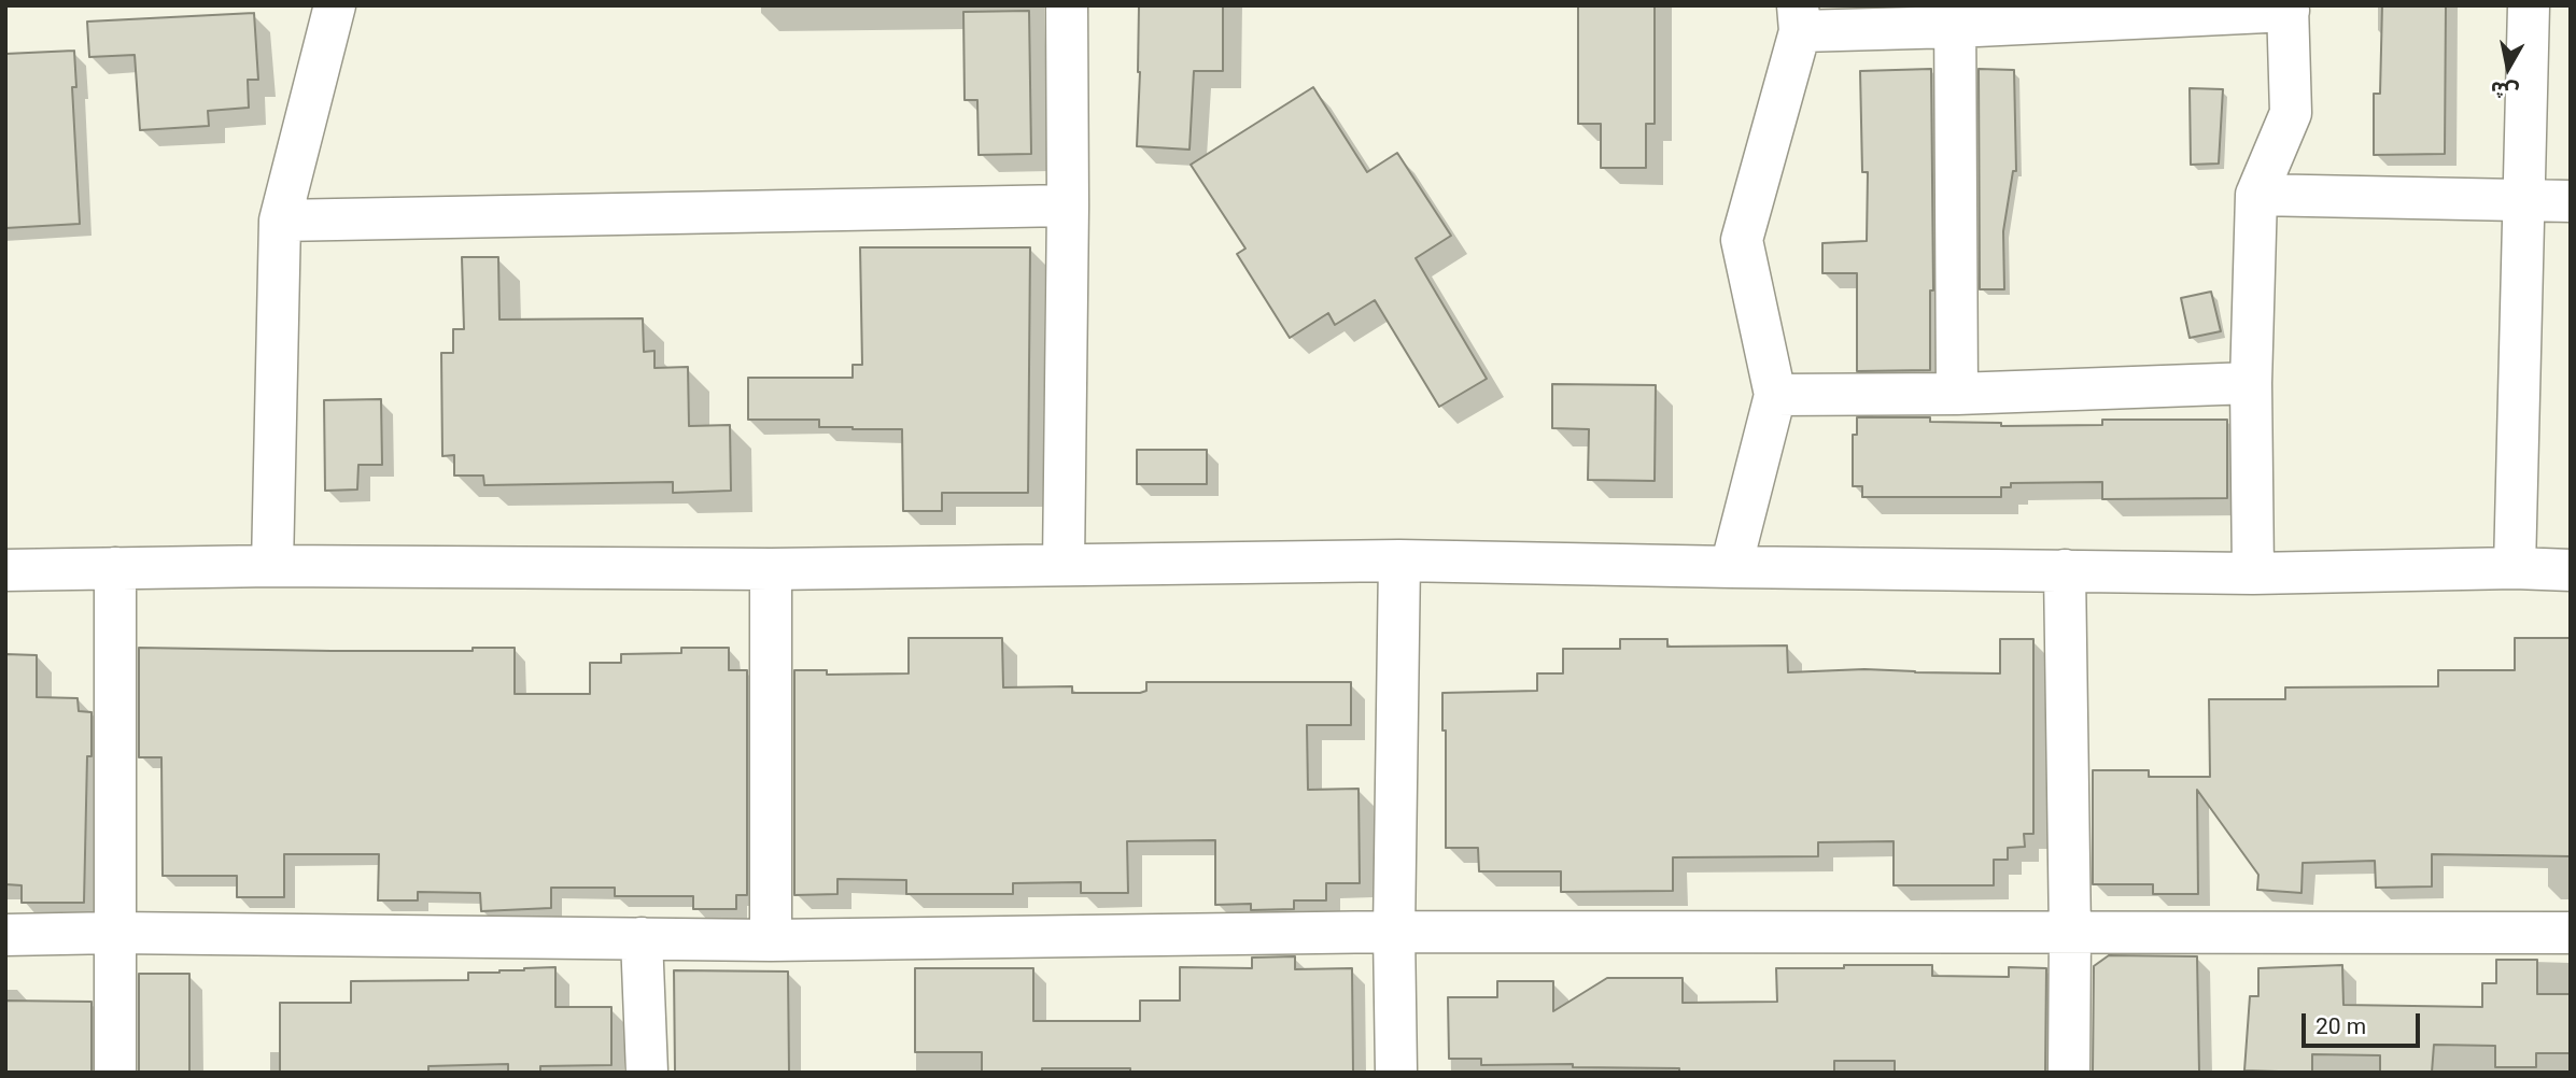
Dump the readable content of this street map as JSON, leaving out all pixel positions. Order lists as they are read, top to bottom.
{
  "scale_bar": "20 m",
  "north": "bottom"
}
